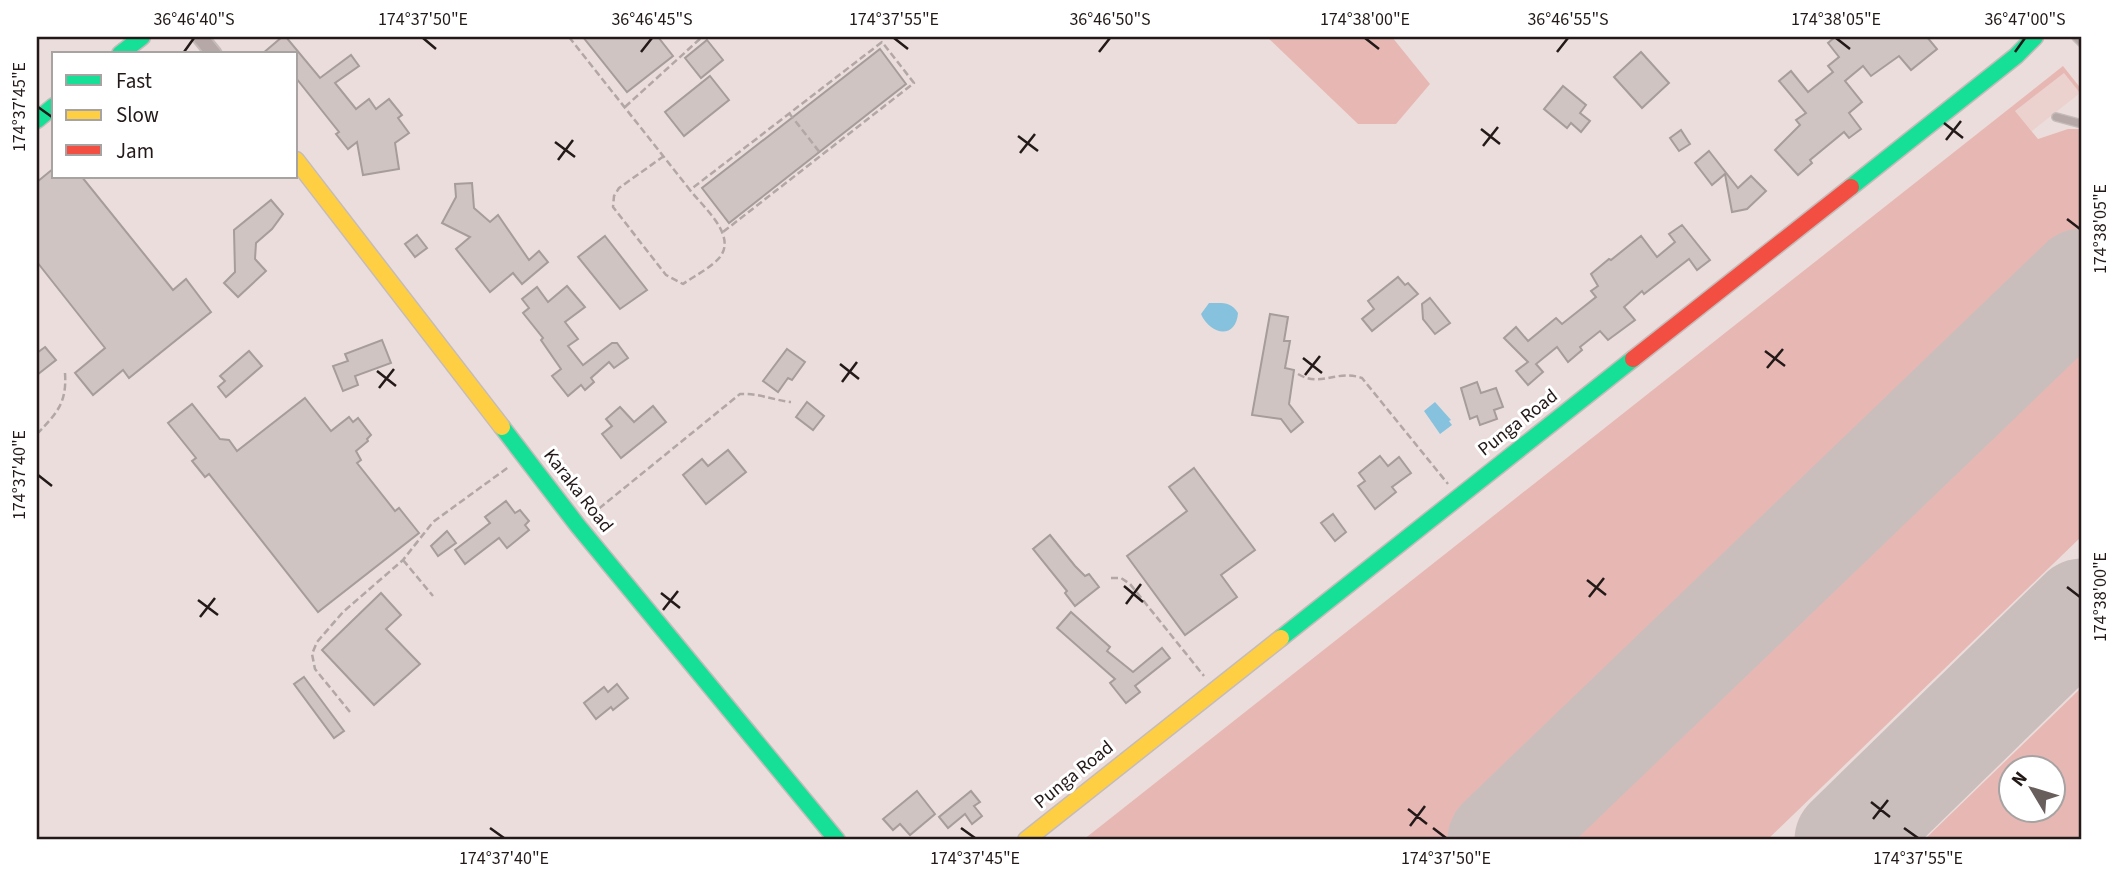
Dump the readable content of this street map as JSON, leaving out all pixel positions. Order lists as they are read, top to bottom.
{
  "streets": {
    "street": ["Punga Road", "Karaka Road"]
  },
  "legend": ["Fast", "Slow", "Jam"],
  "north": "top left",
  "coordinates": [
    "36°46'40\"S",
    "174°37'50\"E",
    "36°46'45\"S",
    "174°37'55\"E",
    "36°46'50\"S",
    "174°38'00\"E",
    "36°46'55\"S",
    "174°38'05\"E",
    "36°47'00\"S",
    "174°37'45\"E",
    "174°37'40\"E"
  ]
}
